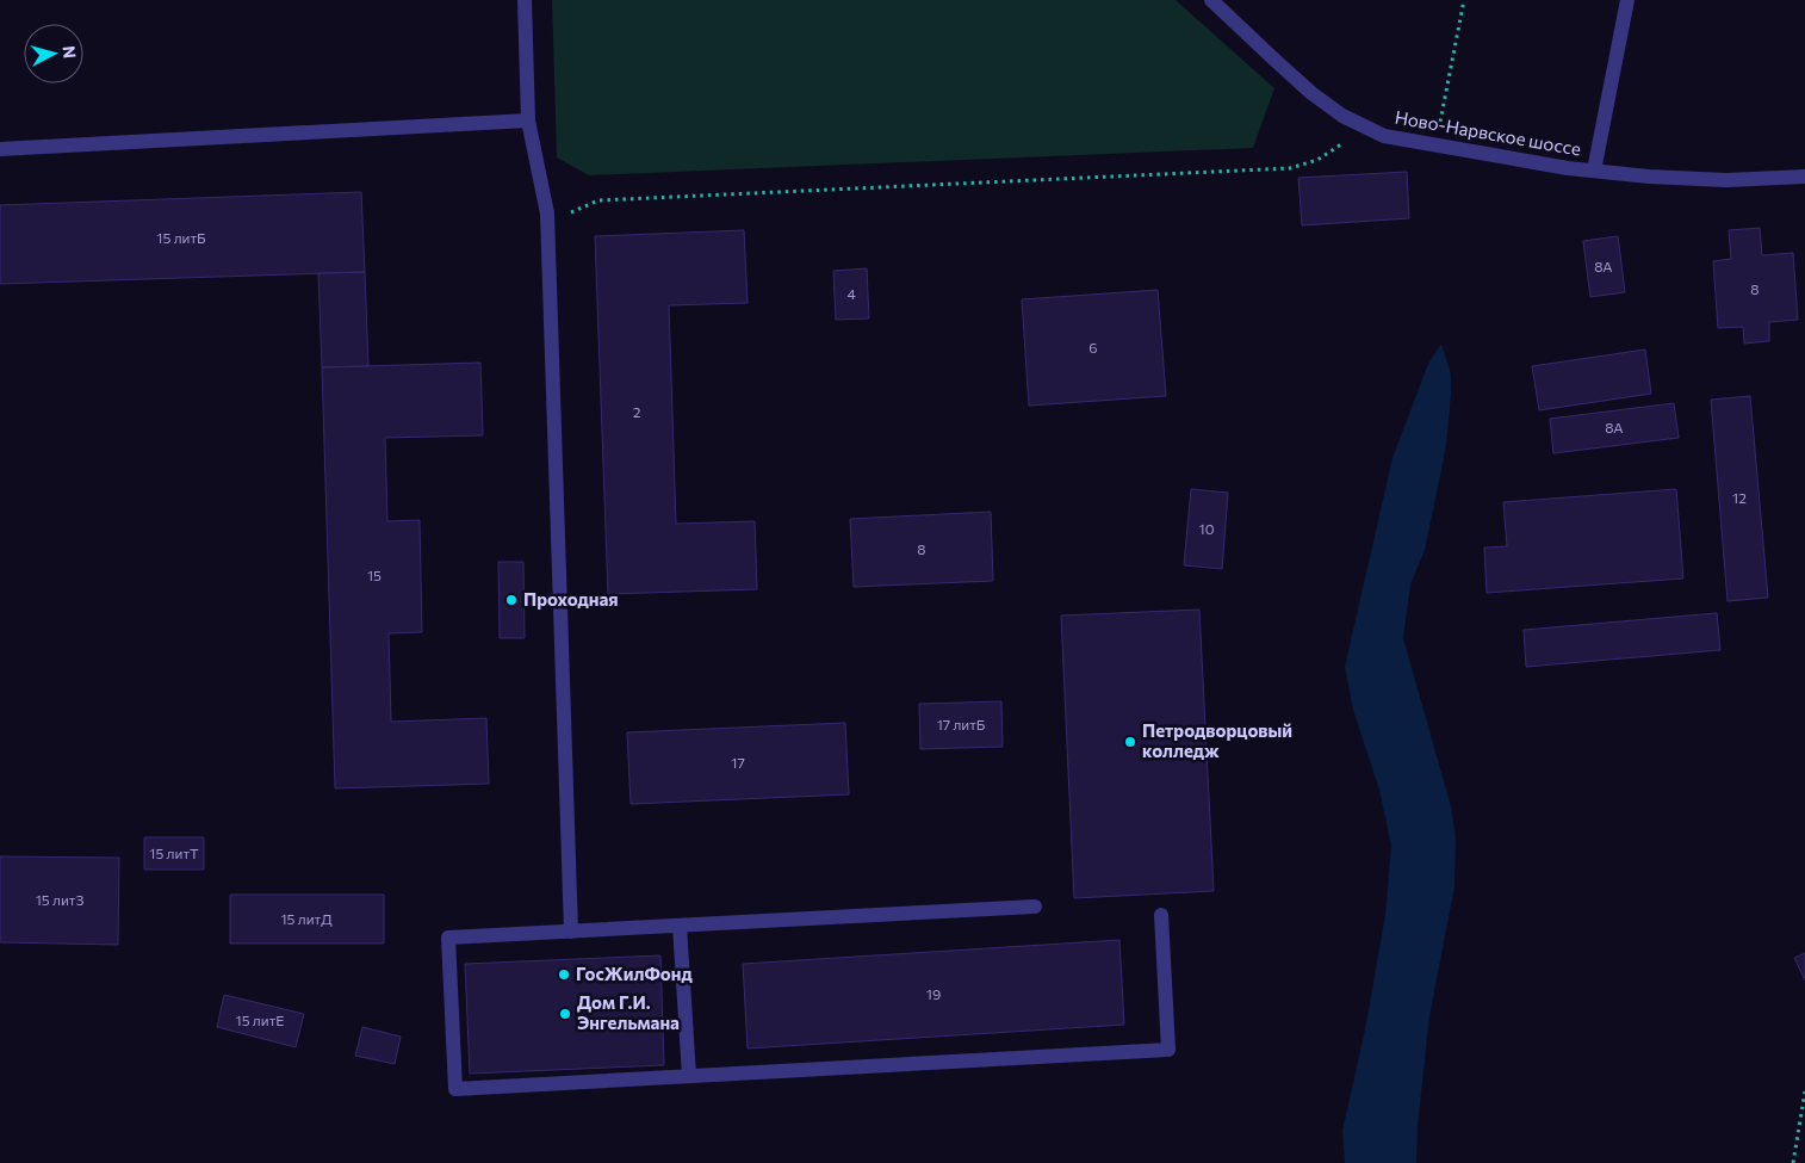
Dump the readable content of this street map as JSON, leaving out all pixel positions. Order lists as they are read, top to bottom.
{
  "streets": {
    "street": ["Ново-Нарвское шоссе"]
  },
  "places": [
    "Проходная",
    "Петродворцовый колледж",
    "ГосЖилФонд",
    "Дом Г.И. Энгельмана"
  ],
  "house_numbers": [
    "15 литБ",
    "8А",
    "8",
    "4",
    "6",
    "2",
    "8А",
    "12",
    "10",
    "8",
    "15",
    "17 литБ",
    "17",
    "15 литТ",
    "15 литЗ",
    "15 литД",
    "19",
    "15 литЕ"
  ],
  "north": "right"
}
